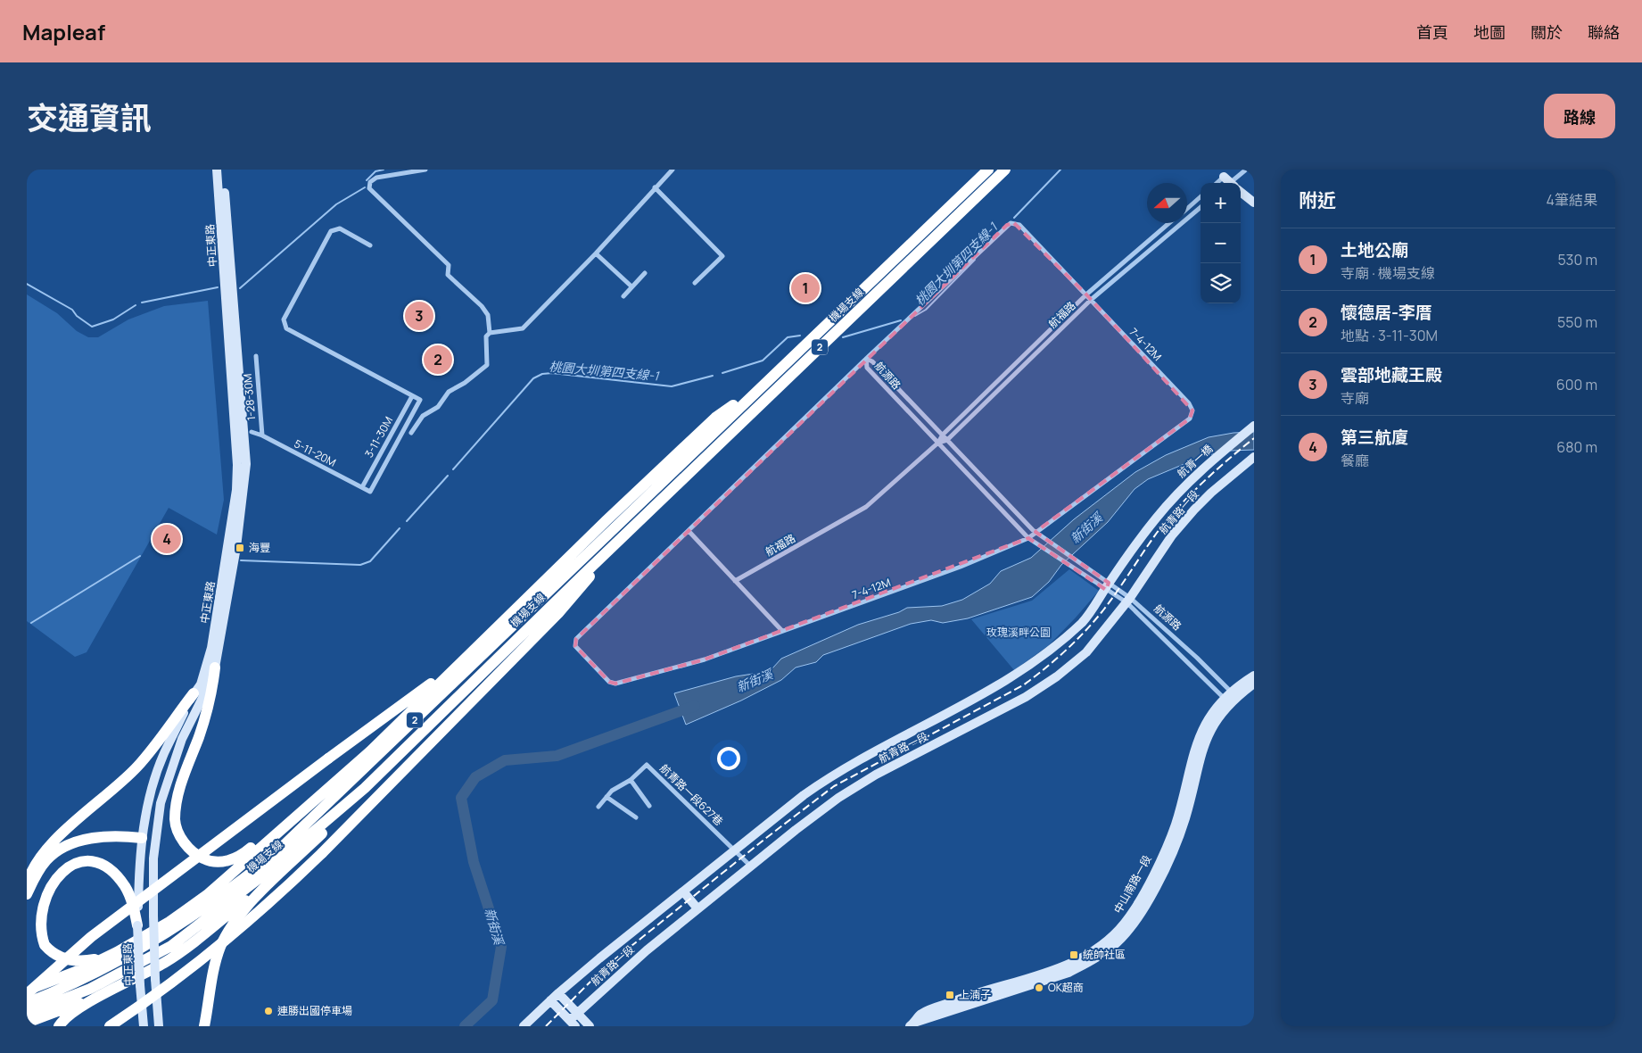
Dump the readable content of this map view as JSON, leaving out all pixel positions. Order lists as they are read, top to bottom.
{
  "streets": {
    "highway": ["機場支線", "2"],
    "main road": [
      "中正東路",
      "航青一橋",
      "航青路一段",
      "中山南路一段"
    ],
    "street": [
      "航福路",
      "7-4-12M",
      "航源路",
      "1-28-30M",
      "3-11-30M",
      "5-11-20M",
      "航青路一段627巷"
    ]
  },
  "crossings": [
    ["航福路", "7-4-12M"],
    ["航福路", "航源路"],
    ["7-4-12M", "航源路"],
    ["航源路", "航青路一段"],
    ["航源路", "中山南路一段"],
    ["1-28-30M", "5-11-20M"],
    ["3-11-30M", "5-11-20M"],
    ["航青一橋", "航青路一段"],
    ["航青路一段", "航青路一段627巷"]
  ],
  "water": ["桃園大圳第四支線-1", "新街溪"],
  "parks": ["玫瑰溪畔公園"],
  "places": {
    "transit": ["海豐", "統帥社區", "上湳子"],
    "other": ["OK超商", "連勝出國停車場"]
  },
  "north": "left",
  "page": {
    "header": "Mapleaf",
    "nav": [
      "首頁",
      "地圖",
      "關於",
      "聯絡"
    ],
    "title": "交通資訊",
    "buttons": "路線",
    "heading": ["附近", "4筆結果"],
    "map_buttons": ["+", "−"],
    "list": [
      {
        "mark": "1",
        "name": "土地公廟",
        "note": "寺廟 · 機場支線",
        "value": "530 m"
      },
      {
        "mark": "2",
        "name": "懷德居-李厝",
        "note": "地點 · 3-11-30M",
        "value": "550 m"
      },
      {
        "mark": "3",
        "name": "雲部地藏王殿",
        "note": "寺廟",
        "value": "600 m"
      },
      {
        "mark": "4",
        "name": "第三航廈",
        "note": "餐廳",
        "value": "680 m"
      }
    ],
    "pins": [
      "1",
      "3",
      "2",
      "4"
    ]
  }
}
